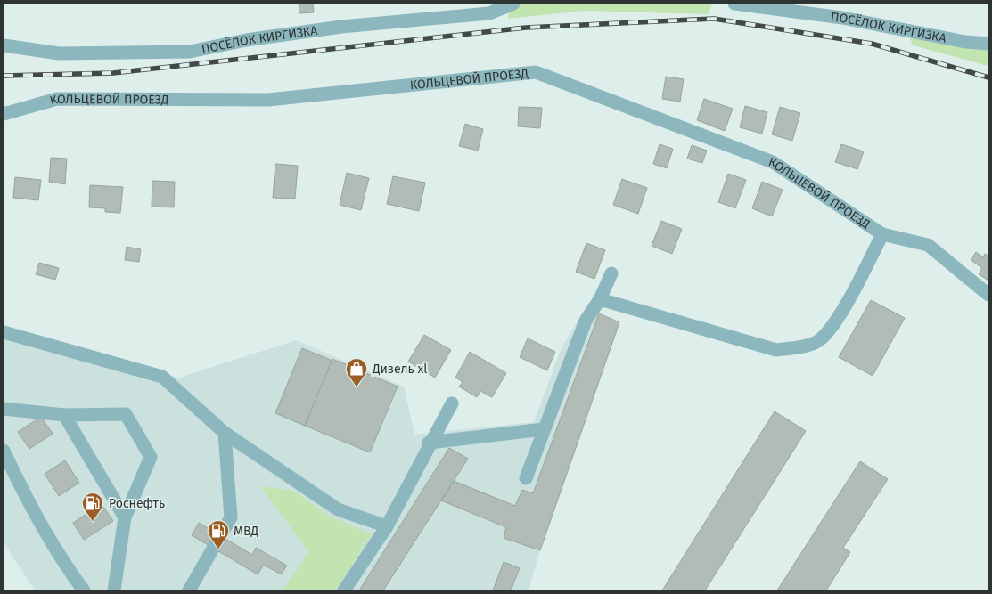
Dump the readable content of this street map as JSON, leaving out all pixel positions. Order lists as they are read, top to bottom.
{
  "streets": {
    "street": ["ПОСЁЛОК КИРГИЗКА", "КОЛЬЦЕВОЙ ПРОЕЗД"]
  },
  "places": {
    "shop": ["Дизель xl"],
    "fuel station": ["Роснефть", "МВД"]
  }
}
